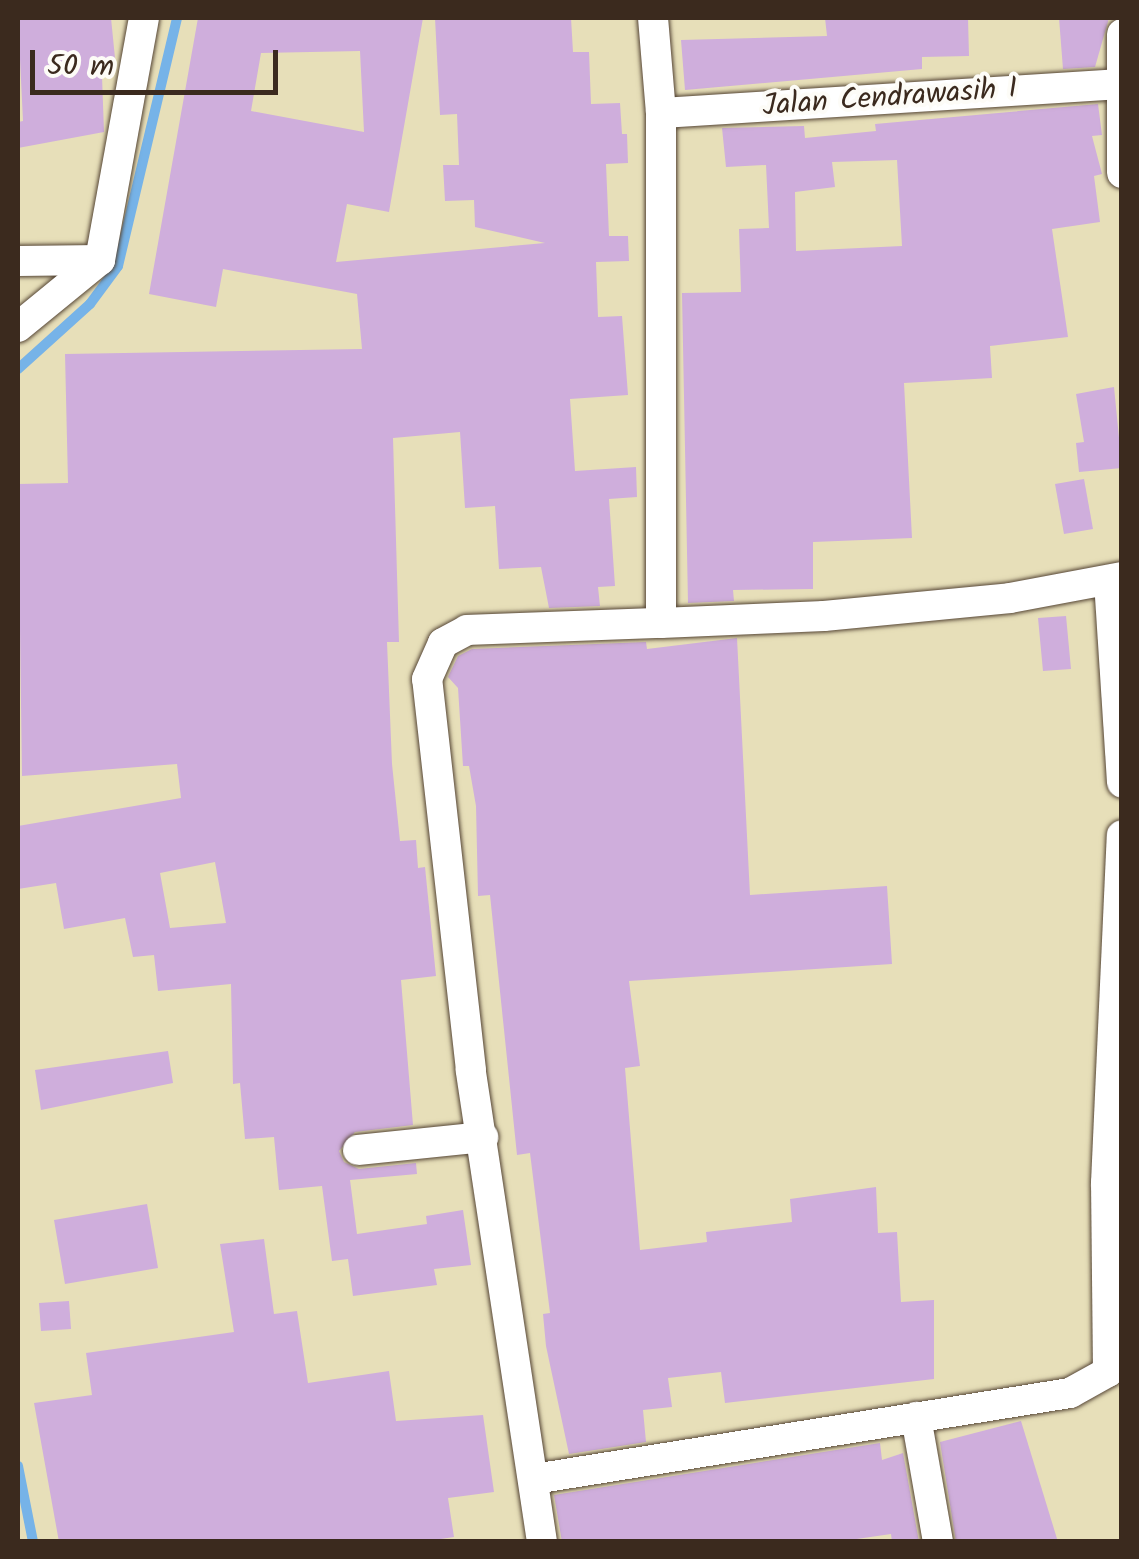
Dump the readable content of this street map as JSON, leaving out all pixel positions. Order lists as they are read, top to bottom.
{
  "streets": {
    "street": ["Jalan Cendrawasih I"]
  },
  "scale_bar": "50 m"
}
